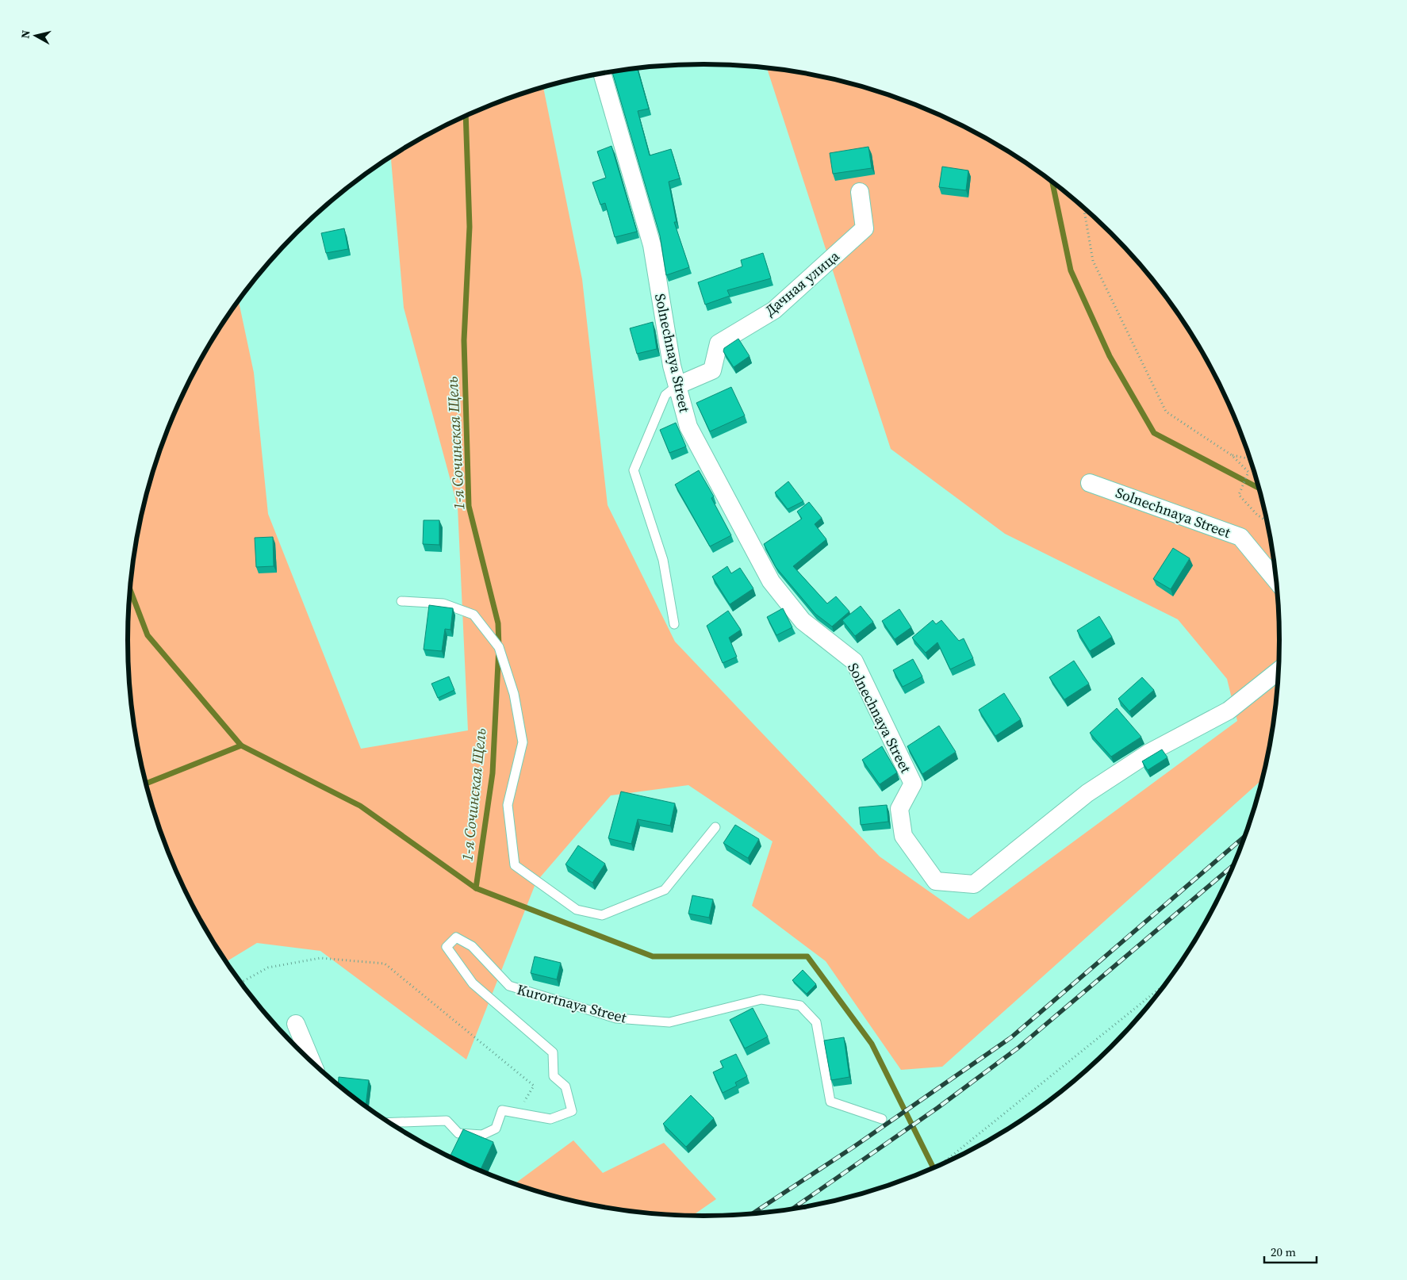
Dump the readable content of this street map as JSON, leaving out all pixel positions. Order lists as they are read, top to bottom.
{
  "streets": {
    "street": ["Дачная улица", "Solnechnaya Street"],
    "lane": ["Kurortnaya Street"]
  },
  "crossings": [
    ["Дачная улица", "Solnechnaya Street"]
  ],
  "water": ["1-я Сочинская Щель"],
  "scale_bar": "20 m",
  "north": "left"
}
